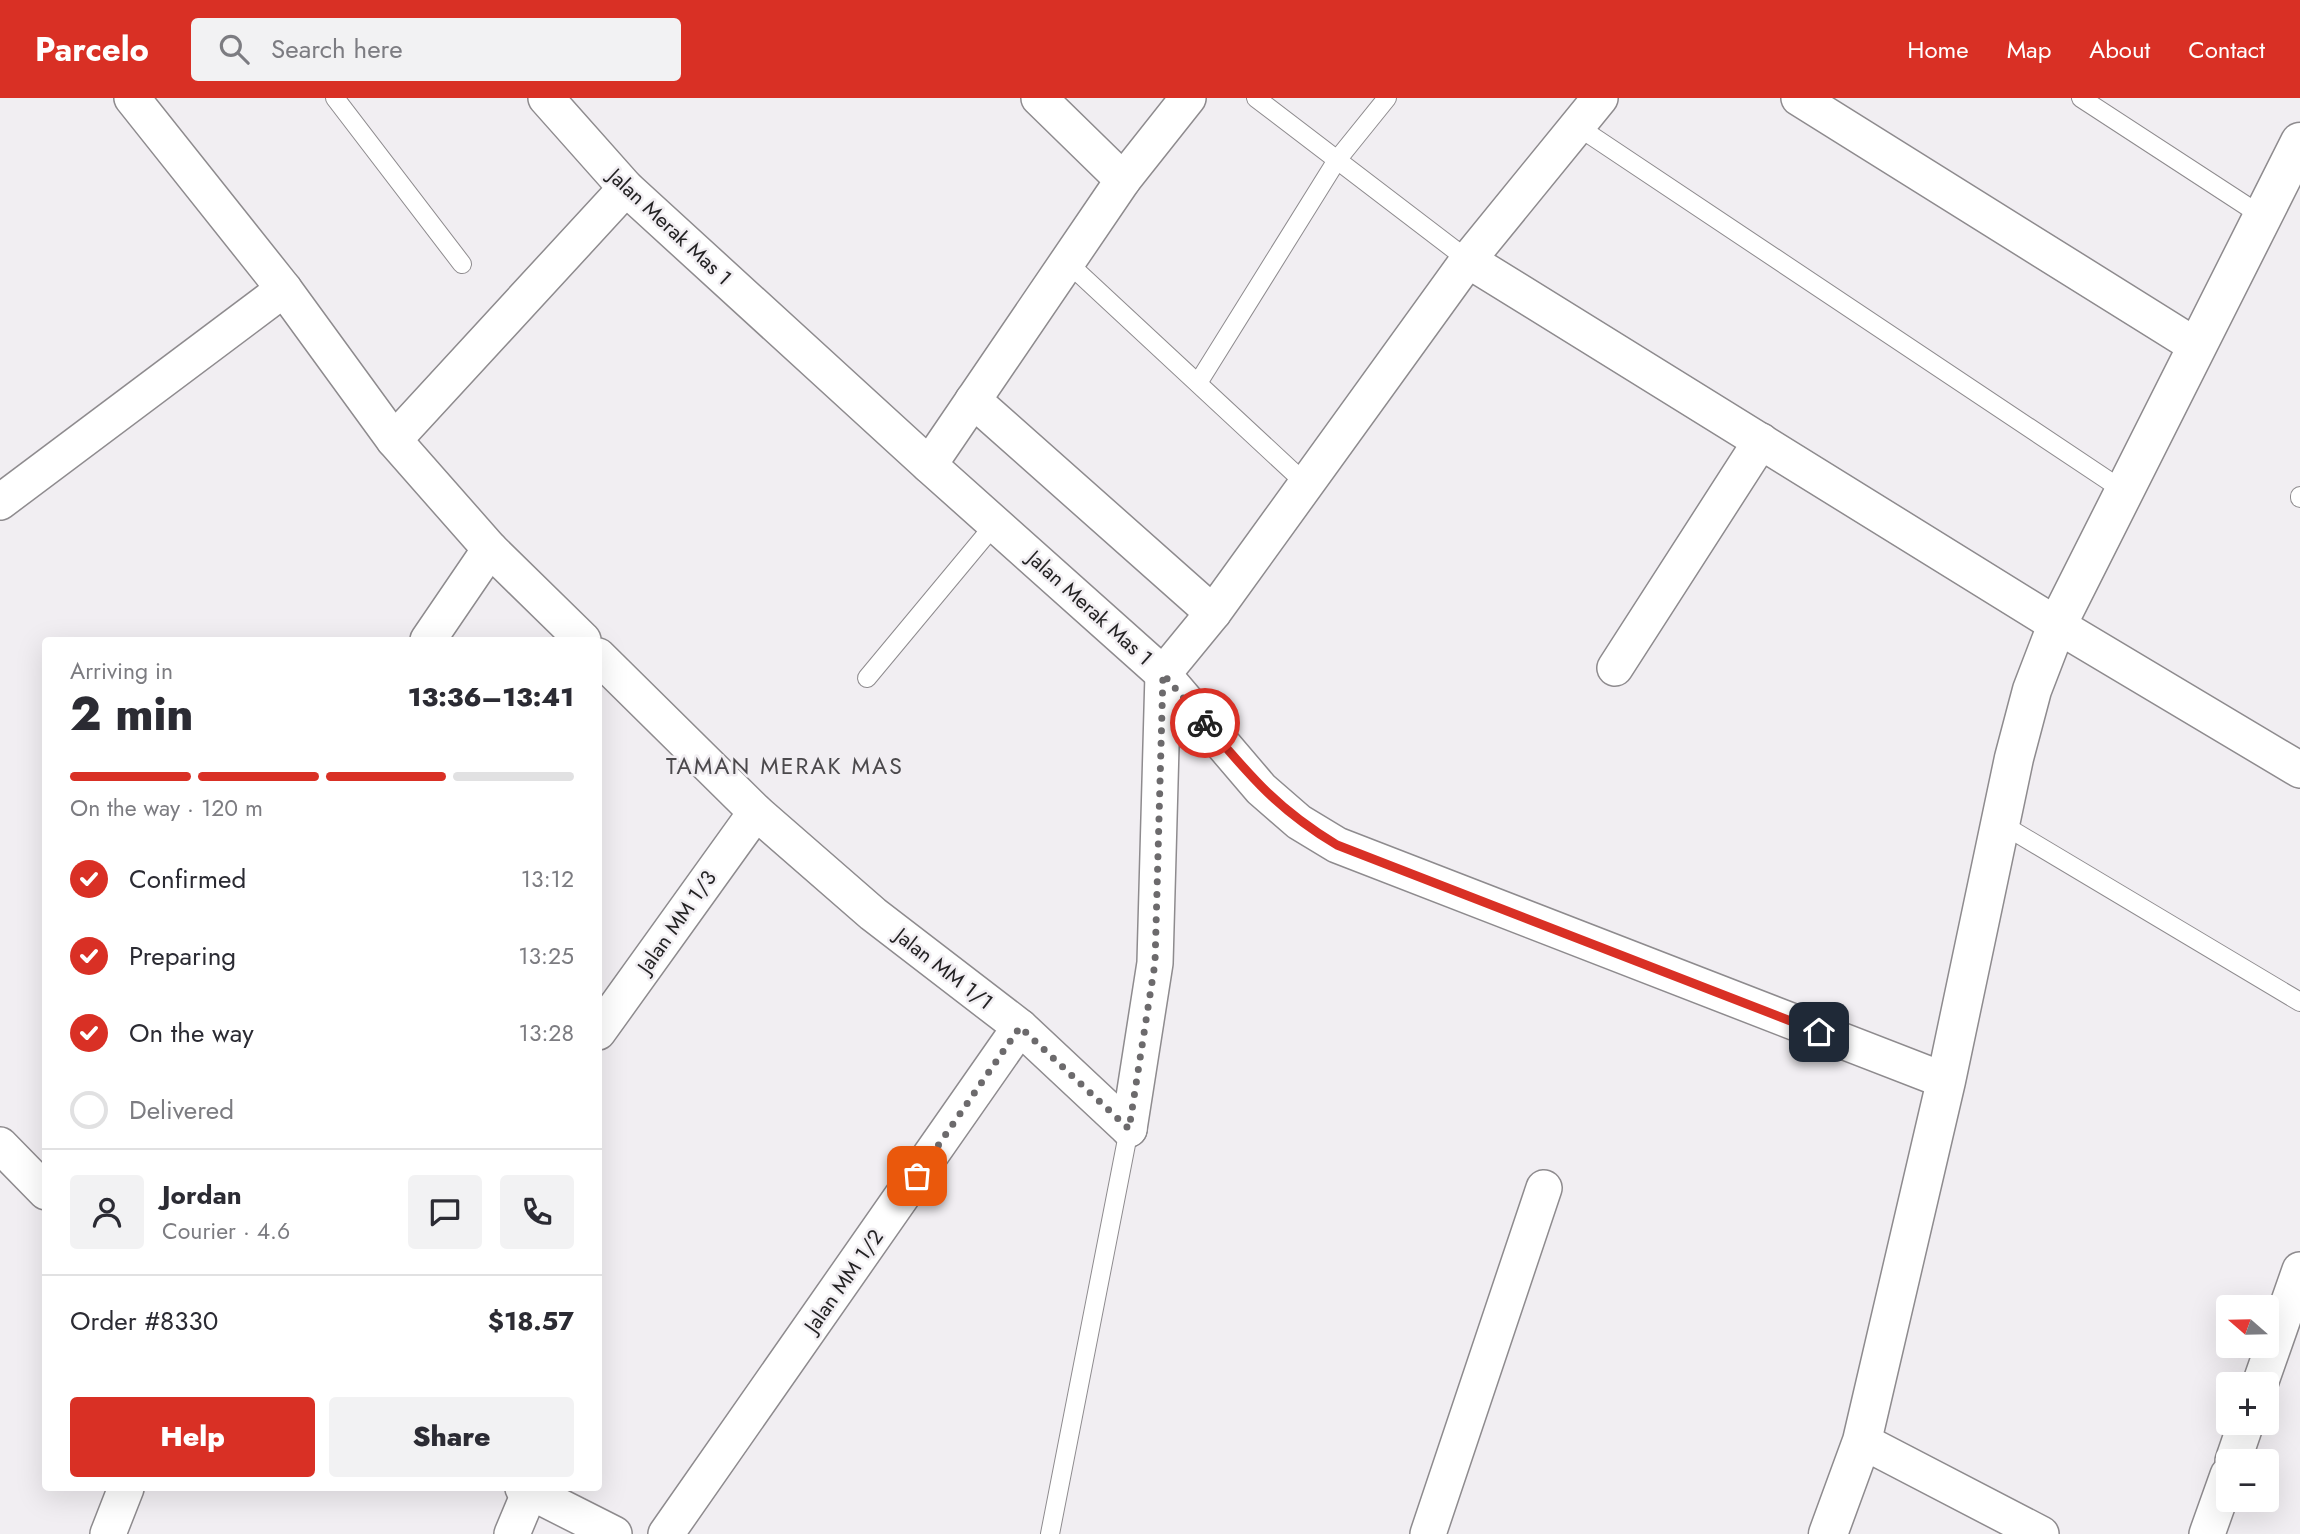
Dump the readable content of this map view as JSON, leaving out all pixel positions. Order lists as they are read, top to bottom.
{
  "streets": {
    "street": [
      "Jalan Merak Mas 1",
      "Jalan MM 1/3",
      "Jalan MM 1/1",
      "Jalan MM 1/2"
    ]
  },
  "crossings": [
    ["Jalan MM 1/3", "Jalan MM 1/1"],
    ["Jalan MM 1/1", "Jalan MM 1/2"]
  ],
  "districts": ["TAMAN MERAK MAS"],
  "north": "left",
  "page": {
    "header": "Parcelo",
    "search": "Search here",
    "nav": [
      "Home",
      "Map",
      "About",
      "Contact"
    ],
    "heading": ["2 min", "Arriving in", "13:36–13:41"],
    "panel": [
      "Jordan",
      "Courier · 4.6",
      "Order #8330",
      "$18.57"
    ],
    "bar": "On the way · 120 m",
    "list": [
      ["Confirmed", "13:12"],
      ["Preparing", "13:25"],
      ["On the way", "13:28"],
      "Delivered"
    ],
    "map_buttons": ["+", "−"],
    "buttons": ["Help", "Share"]
  }
}
